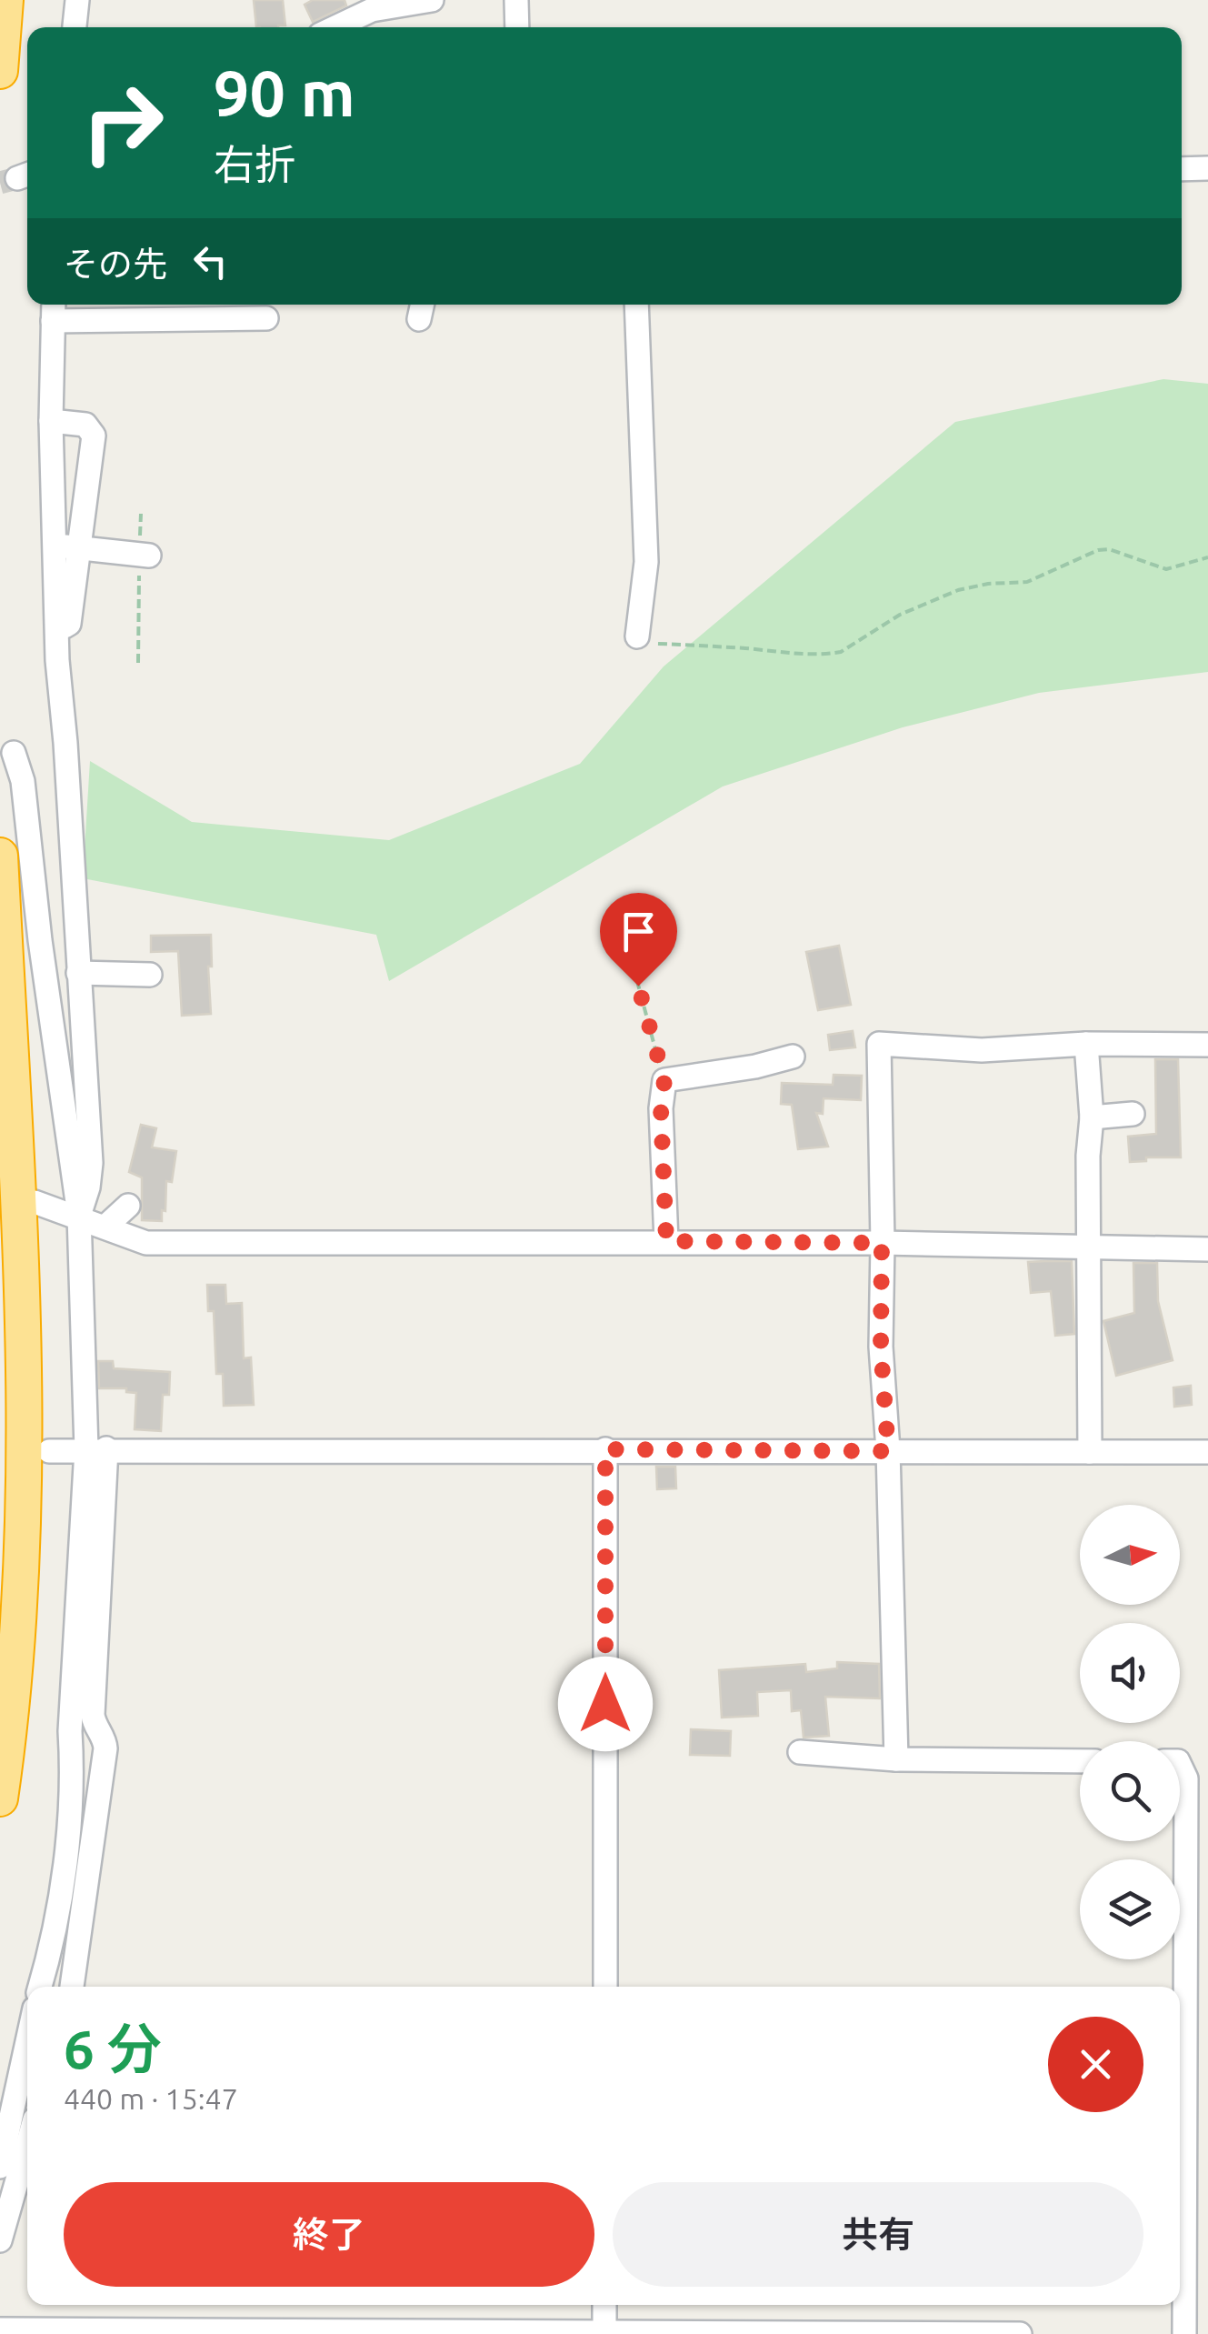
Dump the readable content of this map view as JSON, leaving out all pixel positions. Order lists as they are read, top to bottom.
{
  "north": "right",
  "page": {
    "turn": ["90 m", "右折"],
    "then": "その先",
    "heading": ["6 分", "440 m · 15:47"],
    "buttons": ["終了", "共有"]
  }
}
